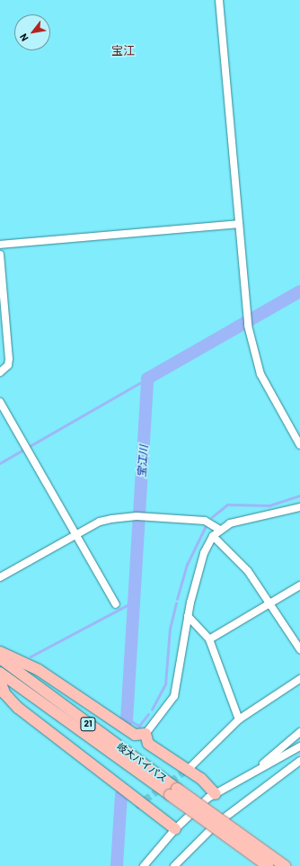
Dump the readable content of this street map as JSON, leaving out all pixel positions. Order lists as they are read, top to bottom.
{
  "streets": {
    "highway": ["21", "岐大バイパス"]
  },
  "districts": ["宝江"],
  "water": ["宝江川"],
  "north": "bottom left"
}
